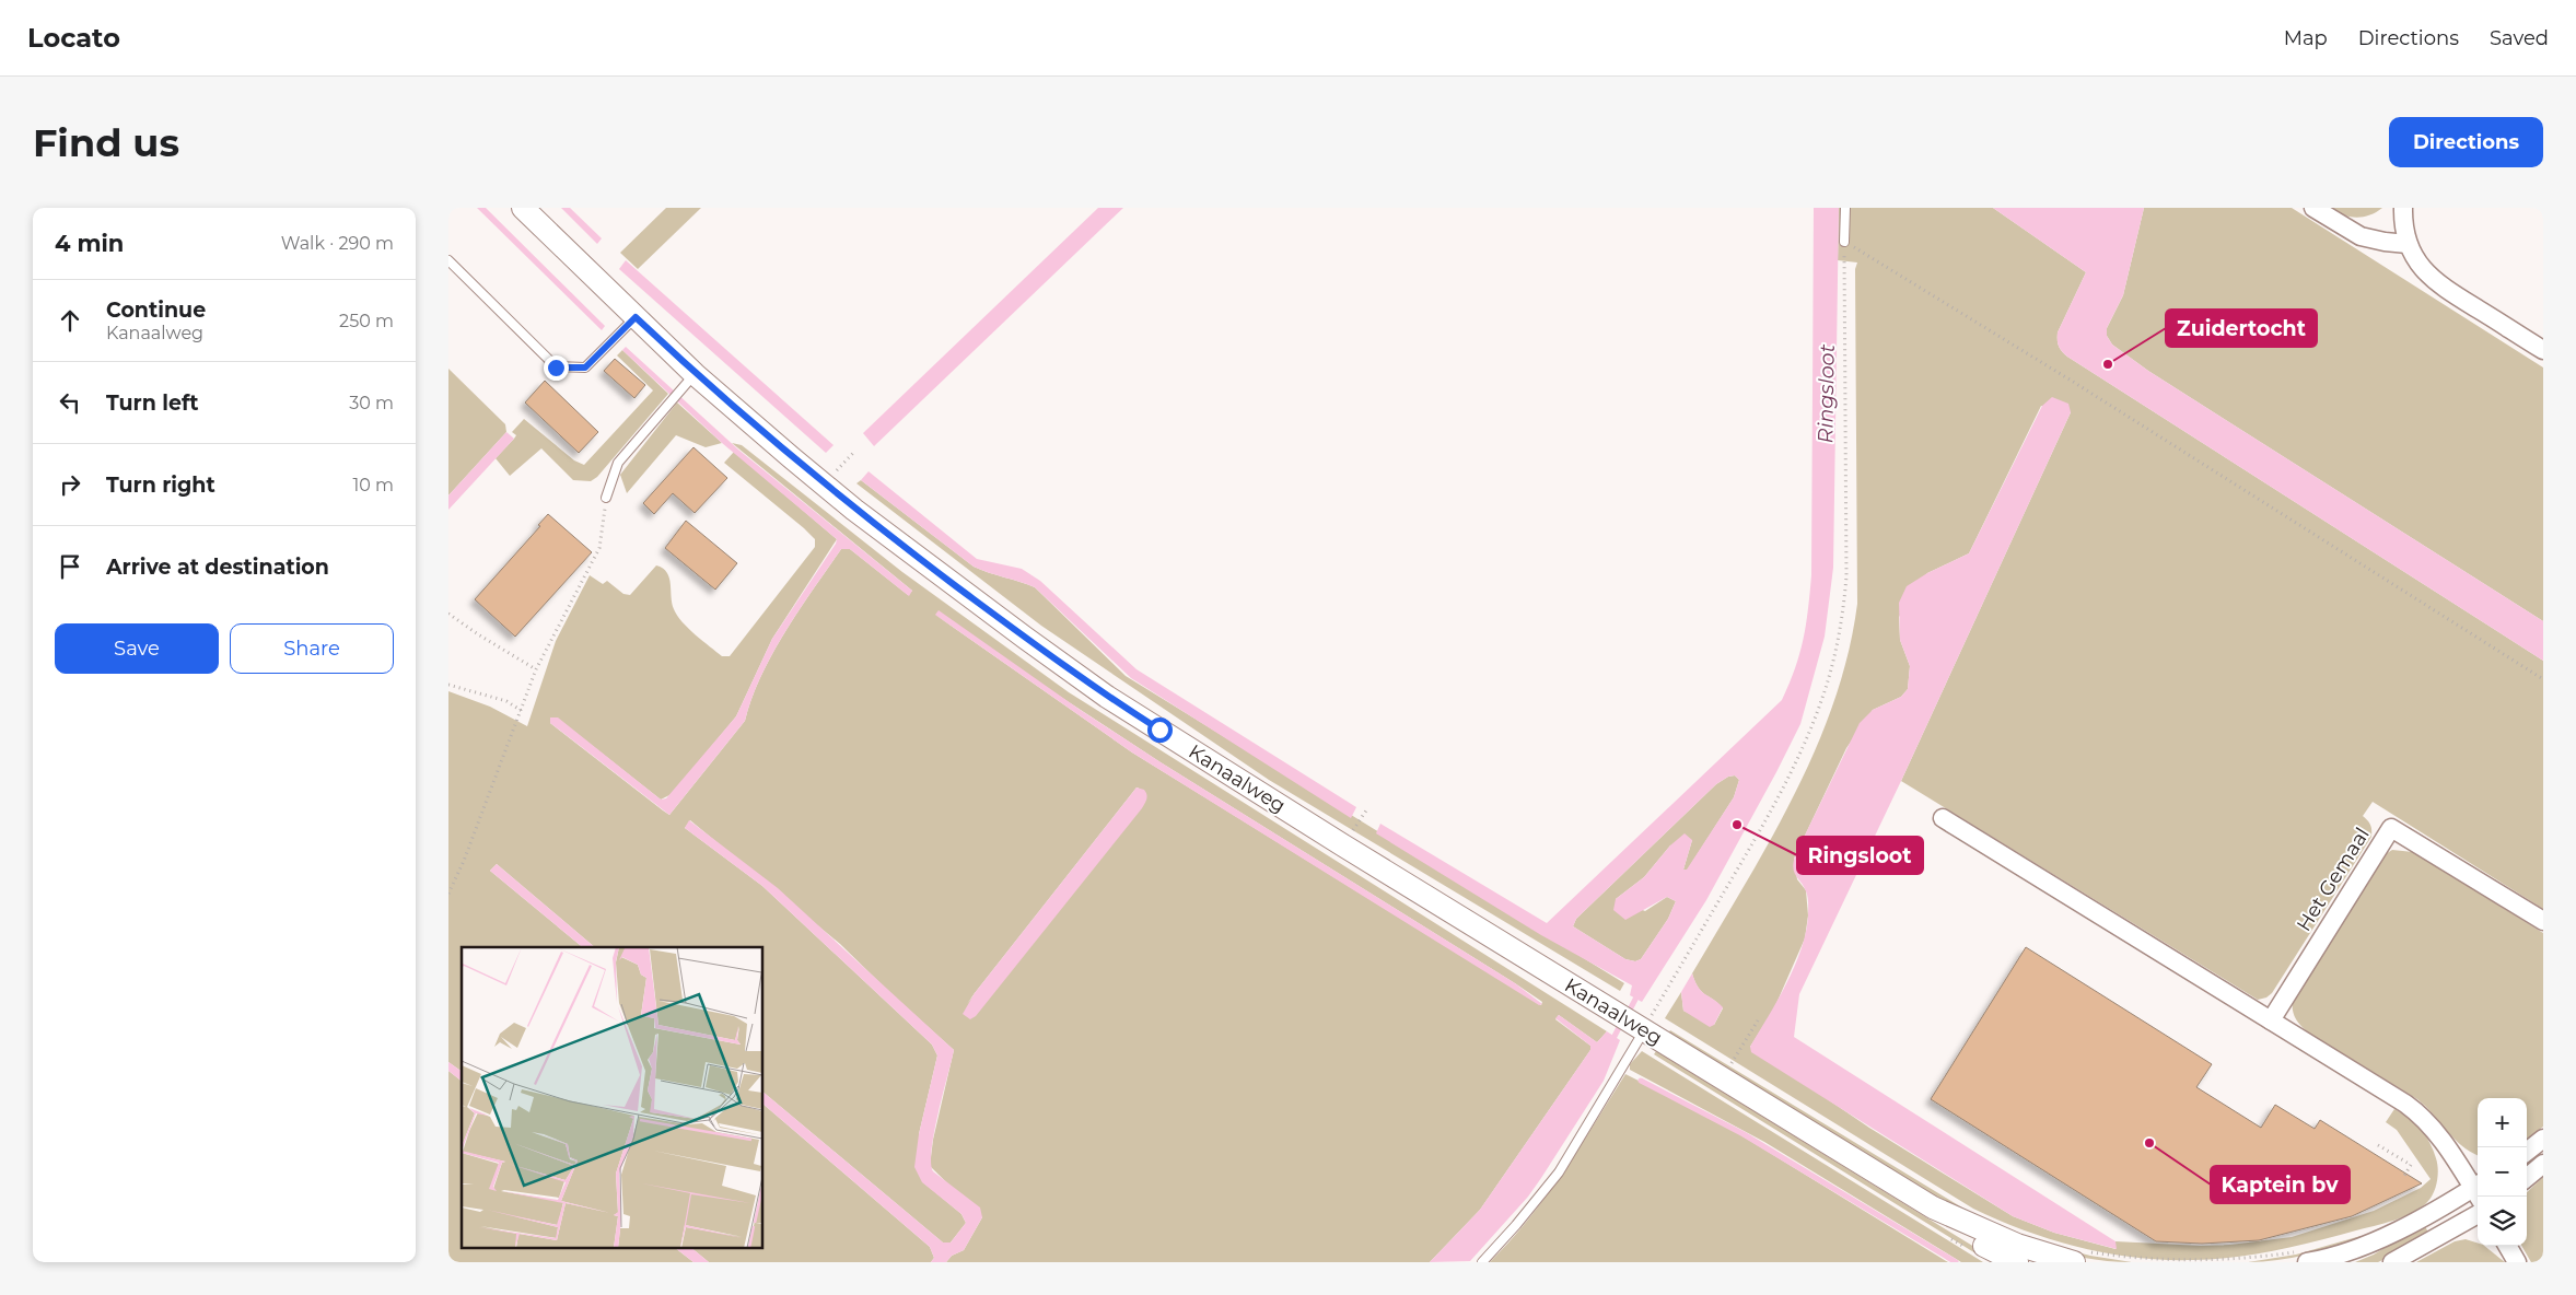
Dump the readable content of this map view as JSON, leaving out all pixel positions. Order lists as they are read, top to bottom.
{
  "streets": {
    "street": ["Kanaalweg", "Het Gemaal"]
  },
  "water": ["Ringsloot"],
  "places": ["Zuidertocht", "Ringsloot", "Kaptein bv"],
  "page": {
    "header": "Locato",
    "nav": ["Map", "Directions", "Saved"],
    "buttons": [
      "Directions",
      ["Save", "Share"]
    ],
    "title": "Find us",
    "heading": ["4 min", "Walk · 290 m"],
    "list": [
      ["Continue", "Kanaalweg", "250 m"],
      ["Turn left", "30 m"],
      ["Turn right", "10 m"],
      "Arrive at destination"
    ],
    "map_buttons": ["+", "−"]
  }
}
